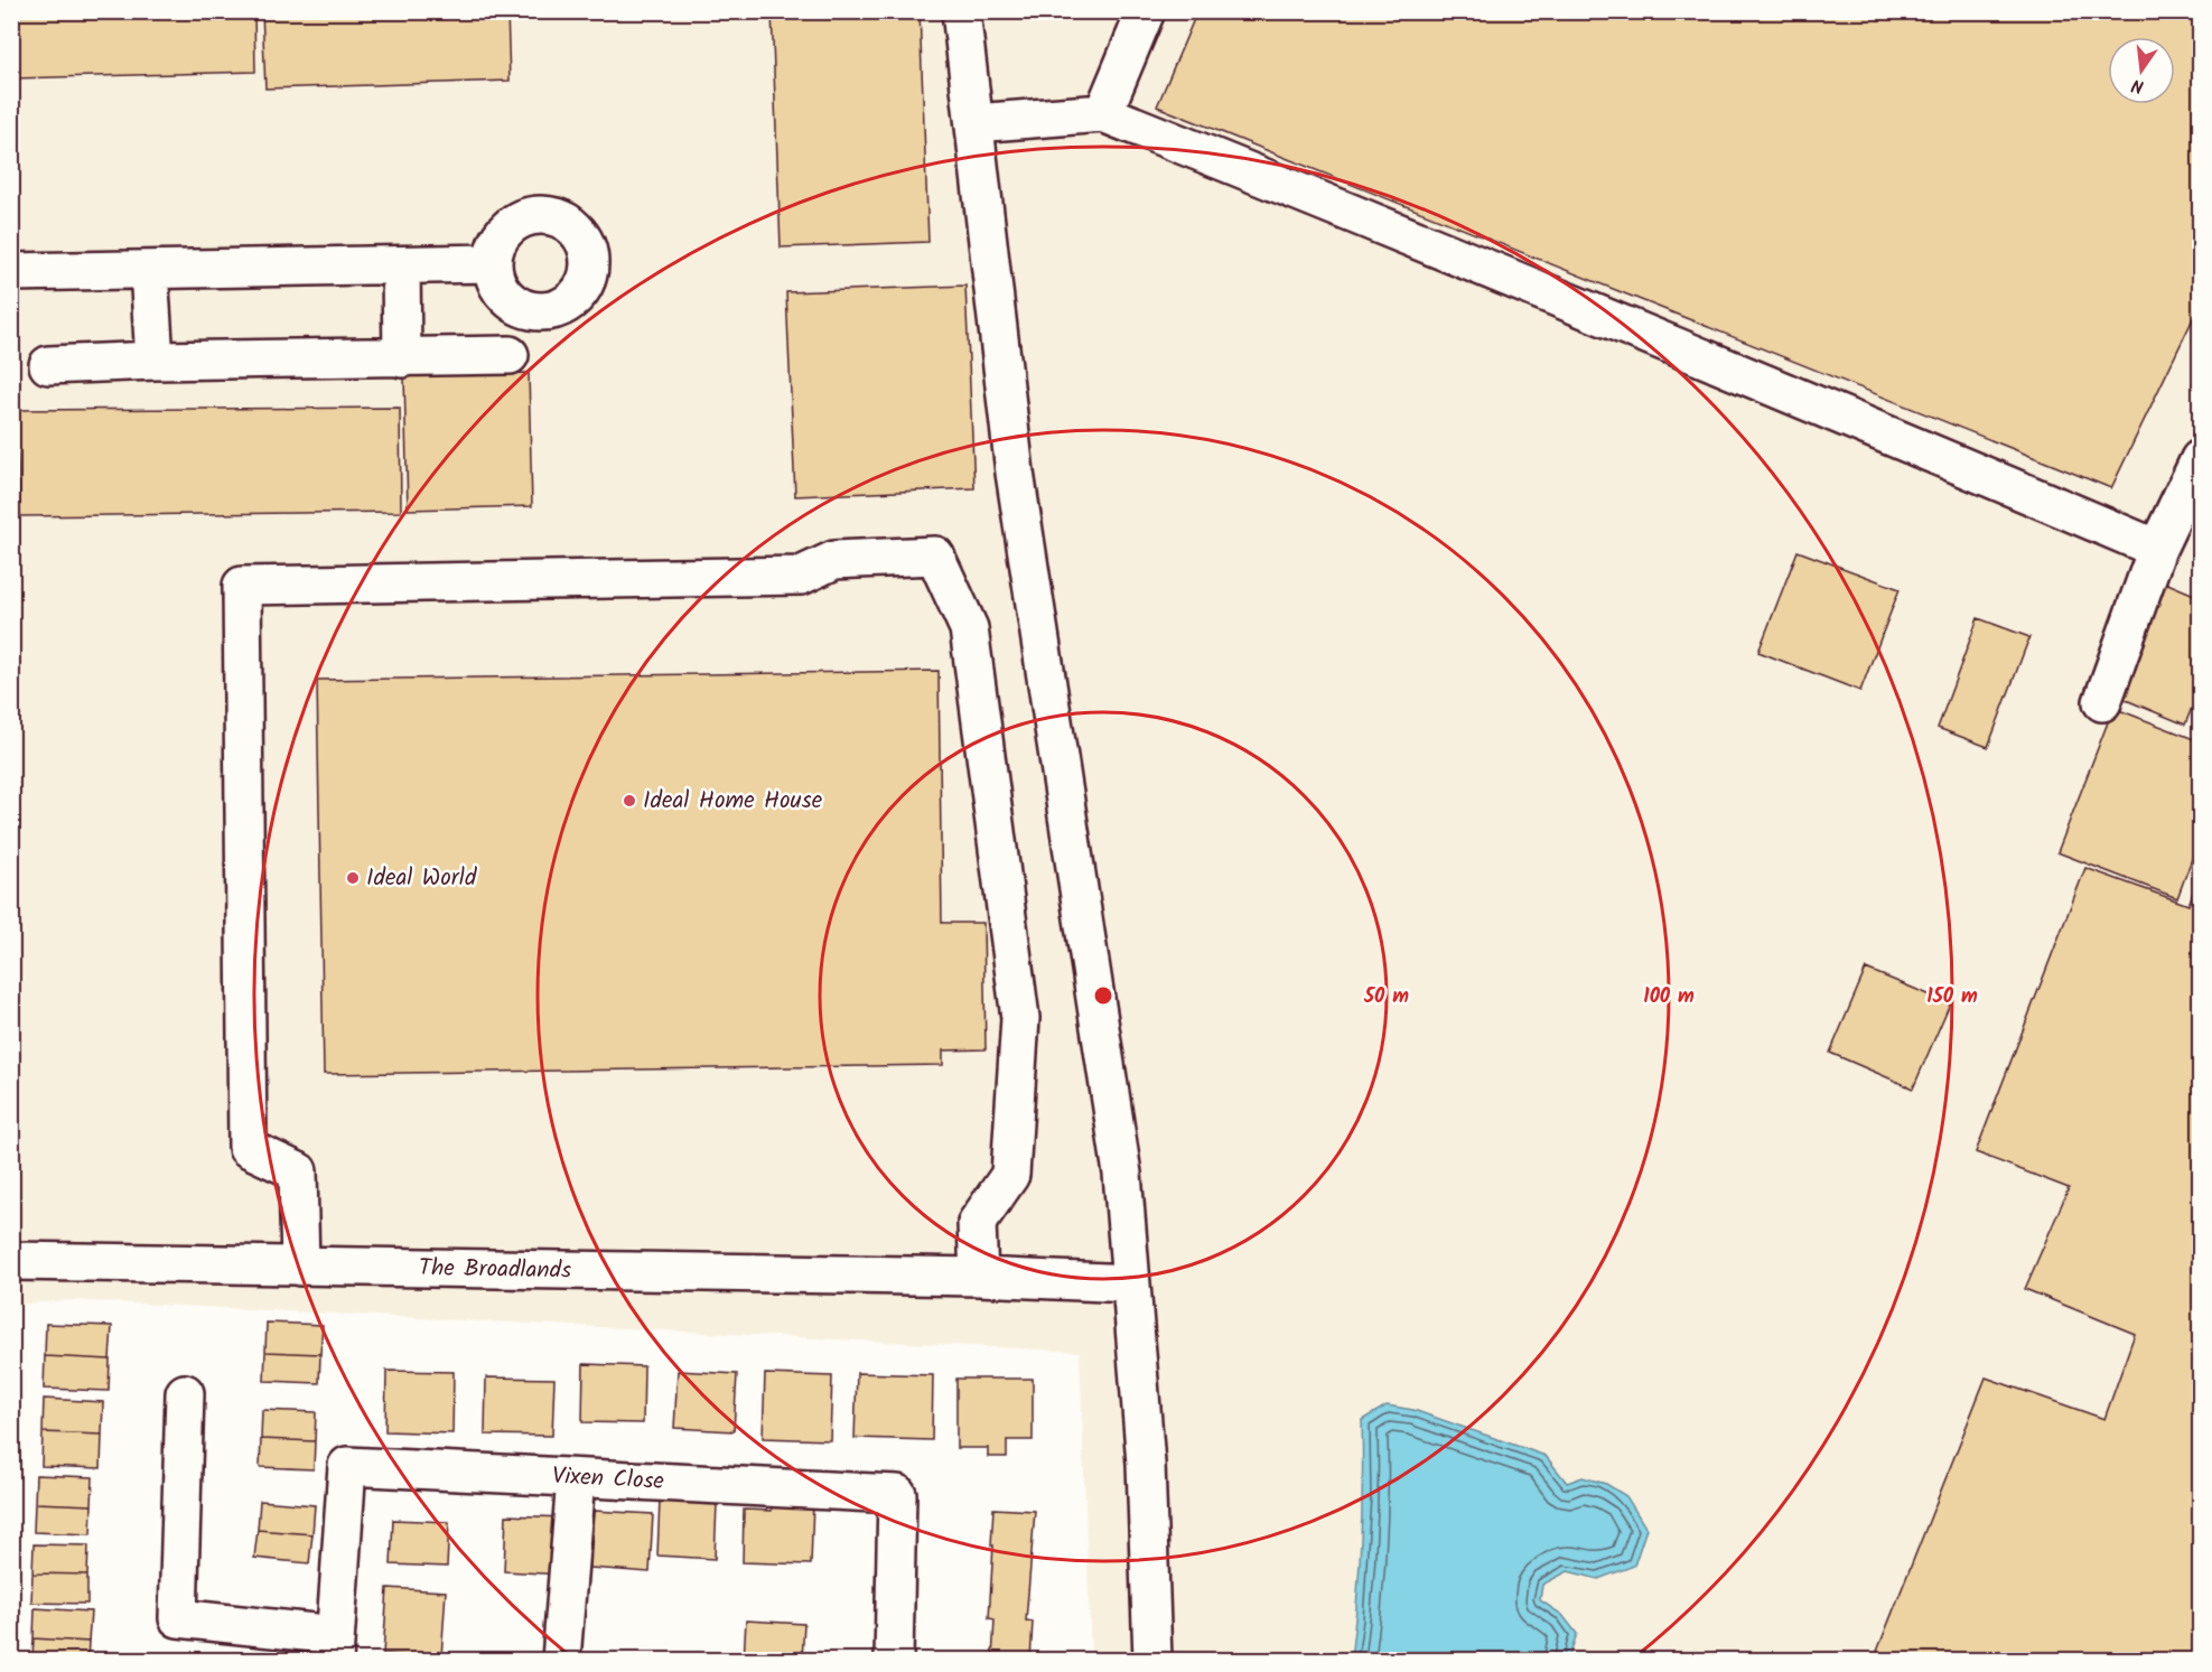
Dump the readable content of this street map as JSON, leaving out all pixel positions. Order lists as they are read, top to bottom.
{
  "streets": {
    "street": ["The Broadlands", "Vixen Close"]
  },
  "places": ["Ideal Home House", "Ideal World"],
  "north": "bottom",
  "rings": ["50 m", "100 m", "150 m"]
}
